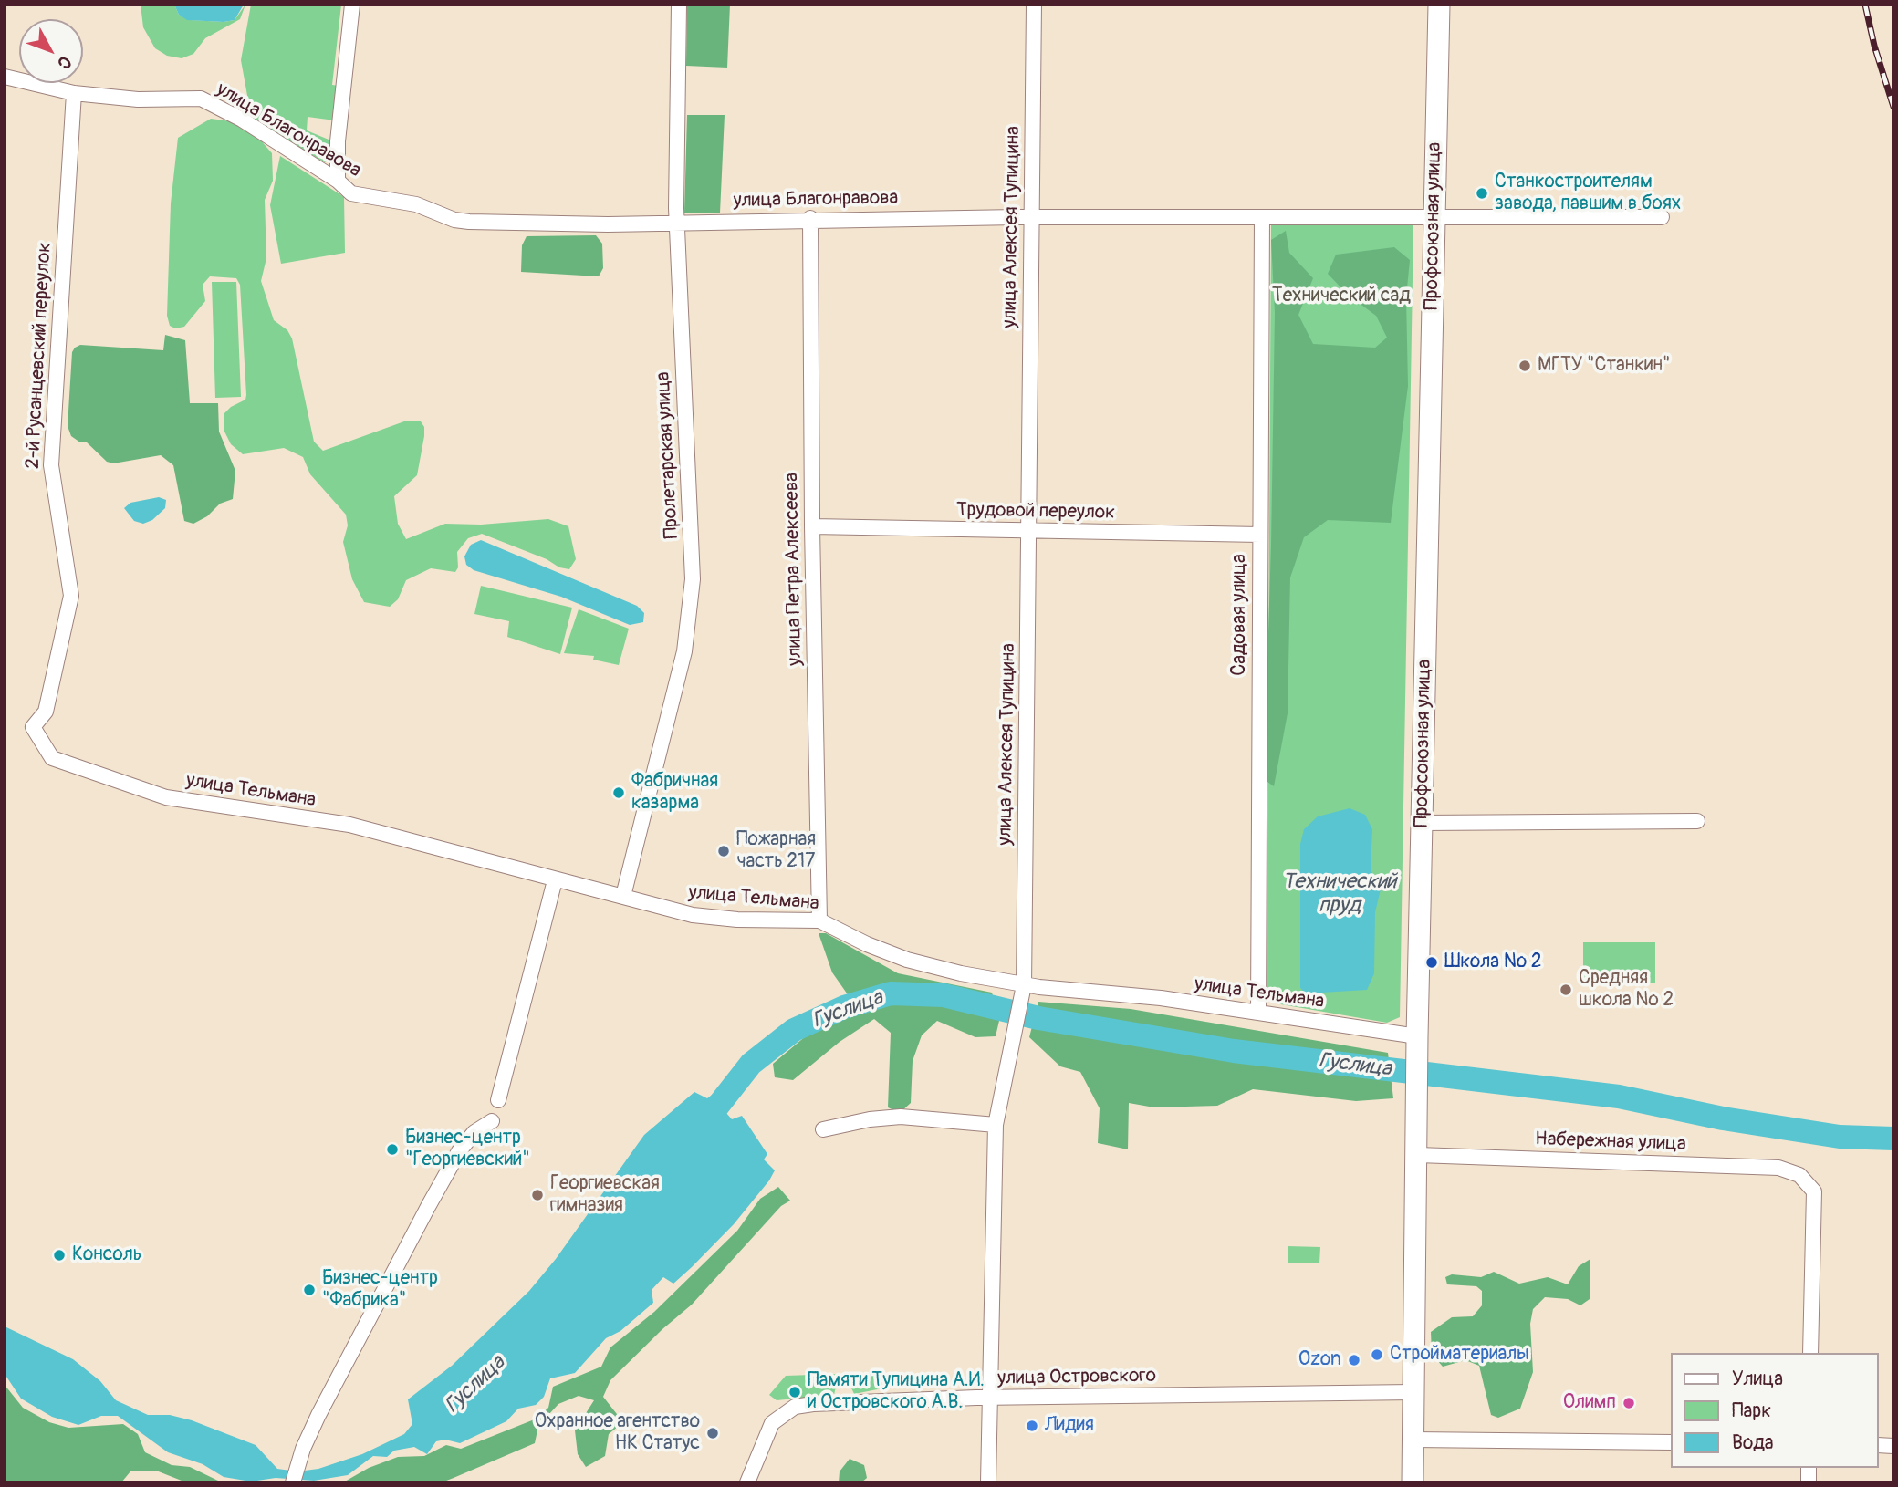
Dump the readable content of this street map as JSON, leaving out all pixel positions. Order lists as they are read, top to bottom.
{
  "streets": {
    "main road": ["Профсоюзная улица"],
    "street": [
      "улица Благонравова",
      "улица Алексея Тупицина",
      "2-й Русанцевский переулок",
      "Пролетарская улица",
      "Трудовой переулок",
      "улица Петра Алексеева",
      "Садовая улица",
      "улица Тельмана",
      "Набережная улица",
      "улица Островского"
    ]
  },
  "crossings": [
    ["улица Благонравова", "Профсоюзная улица"],
    ["улица Благонравова", "улица Алексея Тупицина"],
    ["улица Благонравова", "2-й Русанцевский переулок"],
    ["улица Благонравова", "Пролетарская улица"],
    ["улица Благонравова", "улица Петра Алексеева"],
    ["улица Благонравова", "Садовая улица"],
    ["Профсоюзная улица", "улица Тельмана"],
    ["Профсоюзная улица", "Набережная улица"],
    ["Профсоюзная улица", "улица Островского"],
    ["улица Алексея Тупицина", "Трудовой переулок"],
    ["улица Алексея Тупицина", "улица Тельмана"],
    ["улица Алексея Тупицина", "улица Островского"],
    ["2-й Русанцевский переулок", "улица Тельмана"],
    ["Пролетарская улица", "улица Тельмана"],
    ["Трудовой переулок", "улица Петра Алексеева"],
    ["Трудовой переулок", "Садовая улица"],
    ["улица Петра Алексеева", "улица Тельмана"],
    ["Садовая улица", "улица Тельмана"]
  ],
  "water": ["Технический пруд", "Гуслица"],
  "parks": ["Технический сад"],
  "places": [
    "Станкостроителям завода, павшим в боях",
    "МГТУ \"Станкин\"",
    "Фабричная казарма",
    "Пожарная часть 217",
    "Школа № 2",
    "Средняя школа № 2",
    "Бизнес-центр \"Георгиевский\"",
    "Георгиевская гимназия",
    "Консоль",
    "Бизнес-центр \"Фабрика\"",
    "Стройматериалы",
    "Ozon",
    "Памяти Тупицина А.И. и Островского А.В.",
    "Олимп",
    "Лидия",
    "Охранное агентство НК Статус"
  ],
  "legend": ["Улица", "Парк", "Вода"],
  "north": "bottom right"
}
